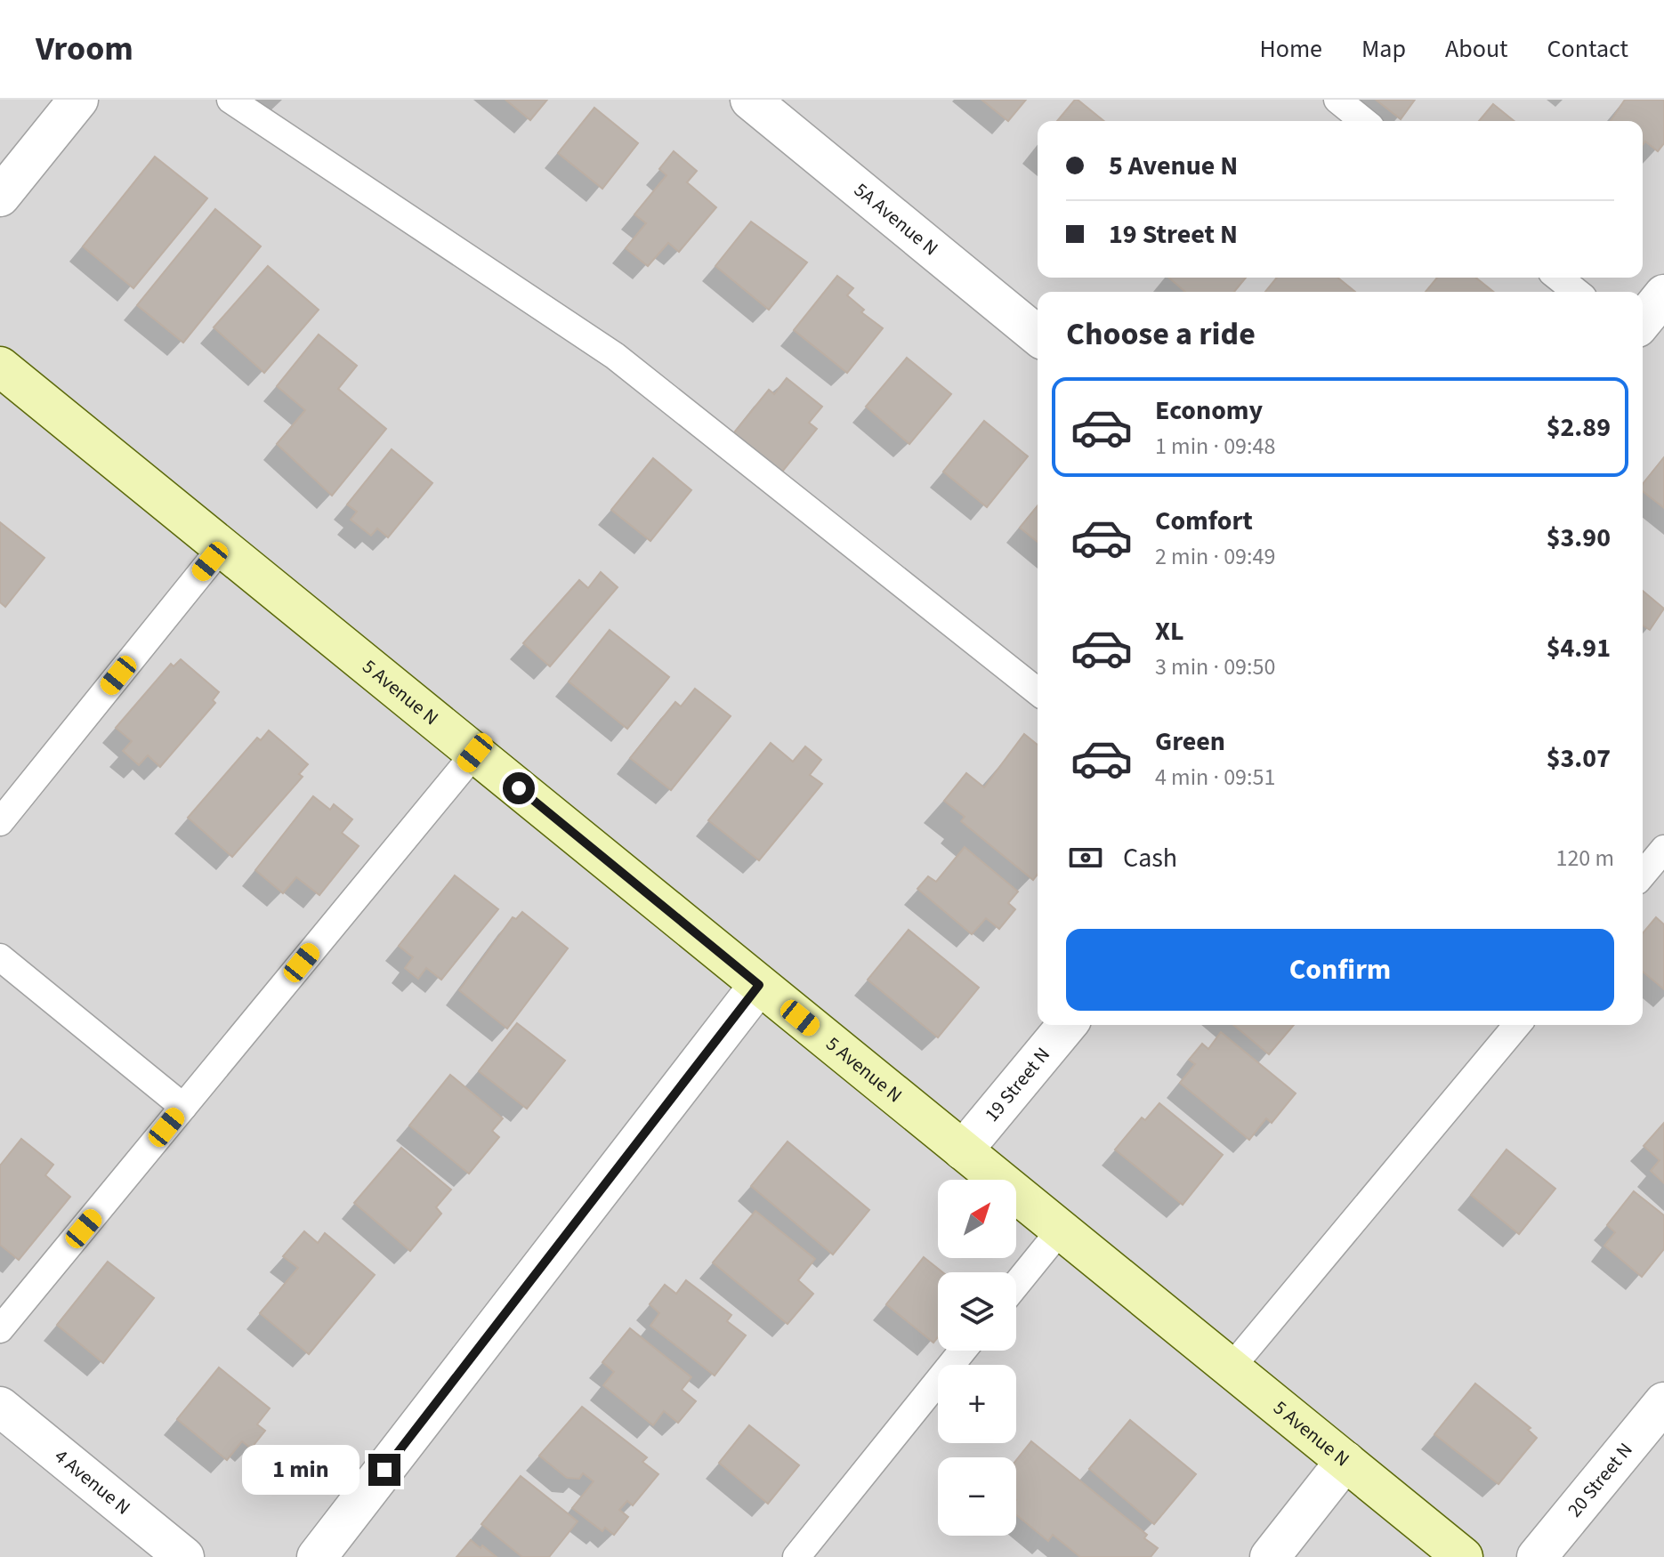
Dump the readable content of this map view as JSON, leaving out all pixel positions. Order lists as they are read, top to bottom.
{
  "streets": {
    "main road": ["5 Avenue N"],
    "street": [
      "5A Avenue N",
      "19 Street N",
      "20 Street N",
      "4 Avenue N"
    ]
  },
  "crossings": [
    ["5 Avenue N", "19 Street N"]
  ],
  "north": "top right",
  "page": {
    "header": "Vroom",
    "nav": [
      "Home",
      "Map",
      "About",
      "Contact"
    ],
    "banner": ["5 Avenue N", "19 Street N"],
    "heading": "Choose a ride",
    "list": [
      {
        "name": "Economy",
        "note": "1 min · 09:48",
        "value": "$2.89"
      },
      {
        "name": "Comfort",
        "note": "2 min · 09:49",
        "value": "$3.90"
      },
      {
        "name": "XL",
        "note": "3 min · 09:50",
        "value": "$4.91"
      },
      {
        "name": "Green",
        "note": "4 min · 09:51",
        "value": "$3.07"
      }
    ],
    "pay": ["Cash", "120 m"],
    "buttons": "Confirm",
    "map_buttons": ["+", "−"],
    "bubble": "1 min"
  }
}
